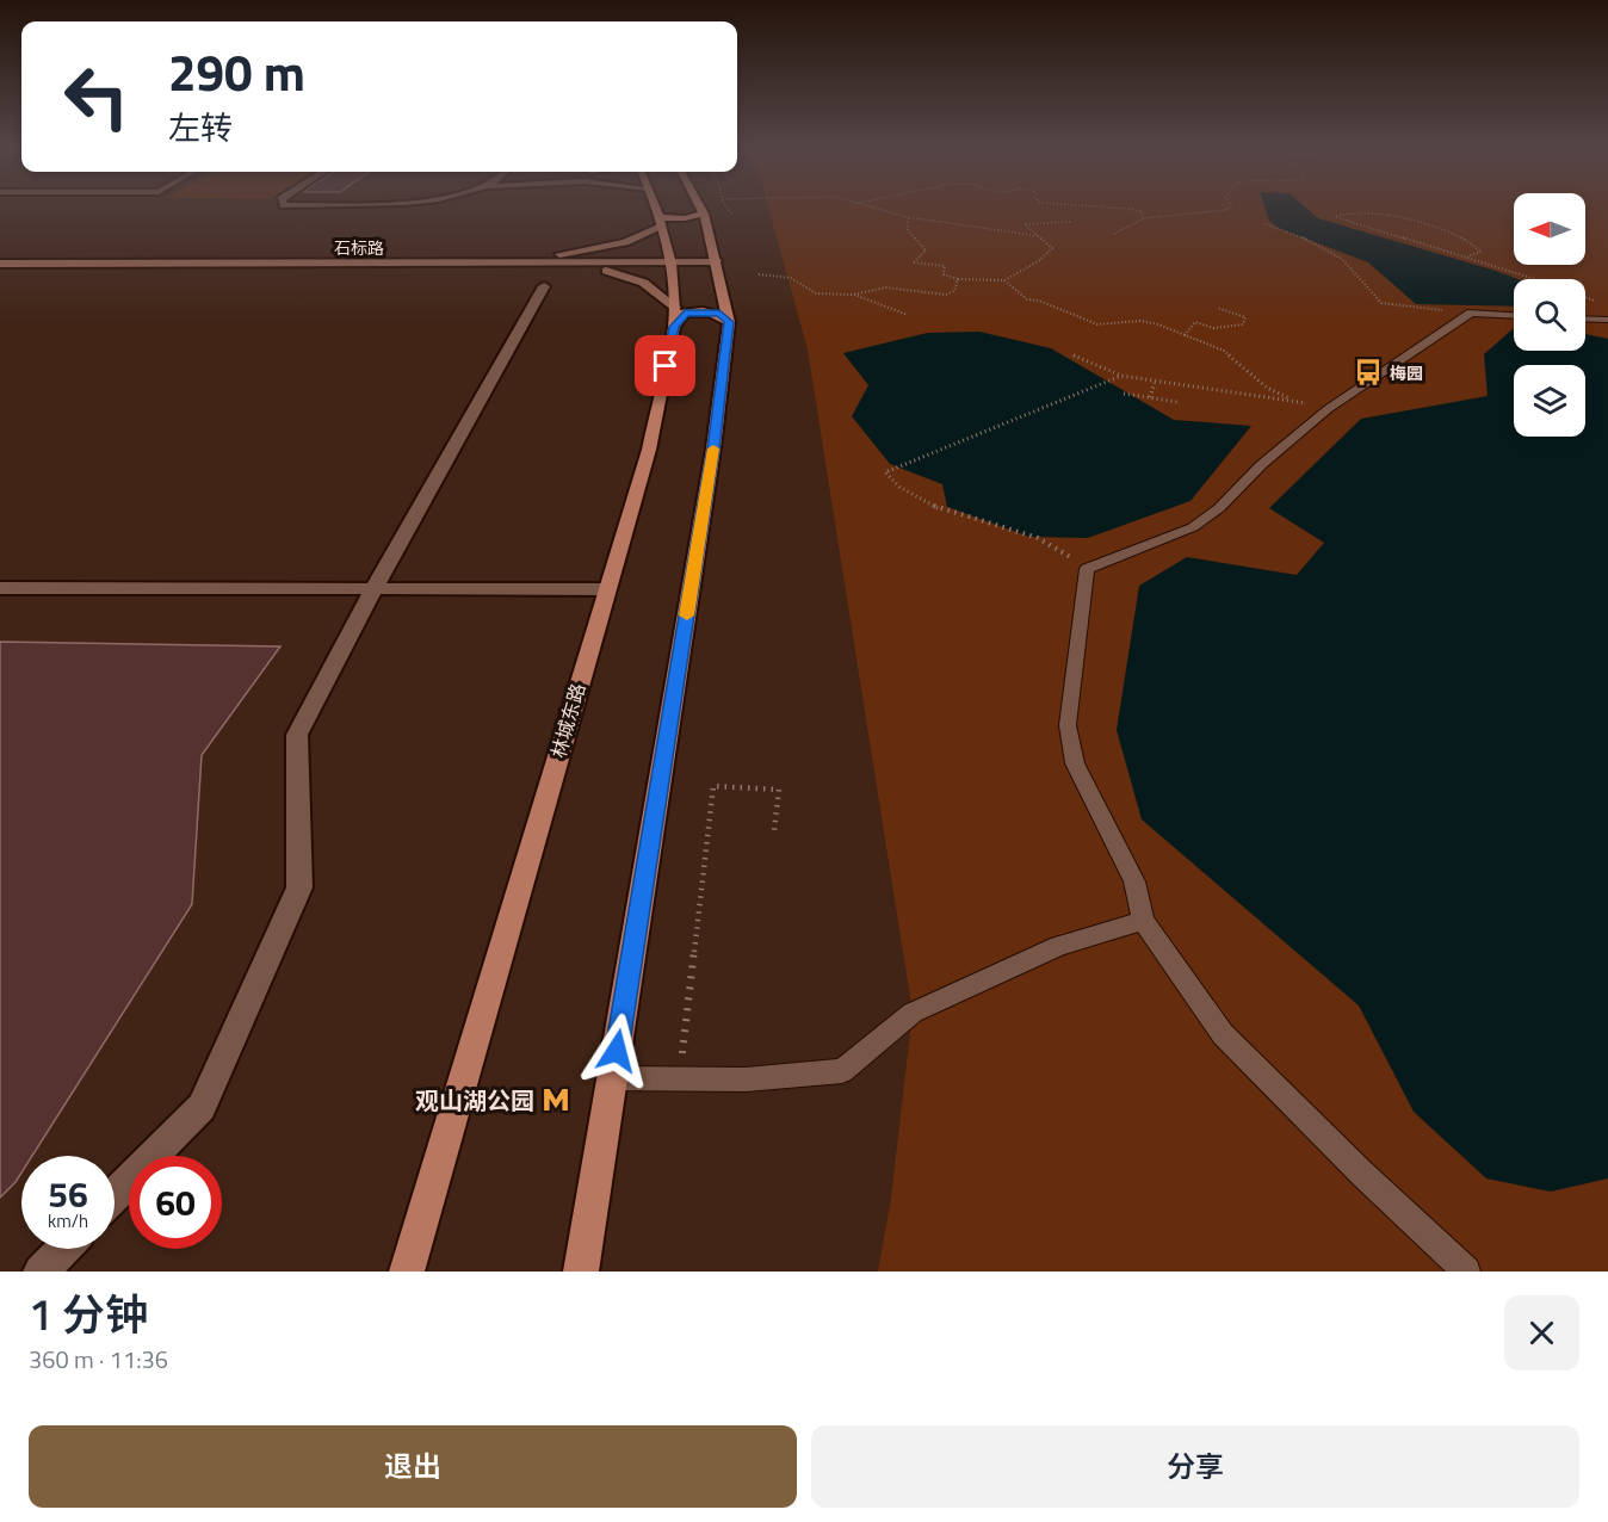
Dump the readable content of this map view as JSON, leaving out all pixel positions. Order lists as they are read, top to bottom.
{
  "streets": {
    "main road": ["石标路", "林城东路"]
  },
  "crossings": [
    ["石标路", "林城东路"]
  ],
  "places": {
    "bus stop": ["梅园"],
    "metro station": ["观山湖公园"]
  },
  "north": "left",
  "page": {
    "turn": ["290 m", "左转"],
    "speed": "56 km/h",
    "limit": "60",
    "heading": ["1 分钟", "360 m · 11:36"],
    "buttons": ["退出", "分享"]
  }
}
